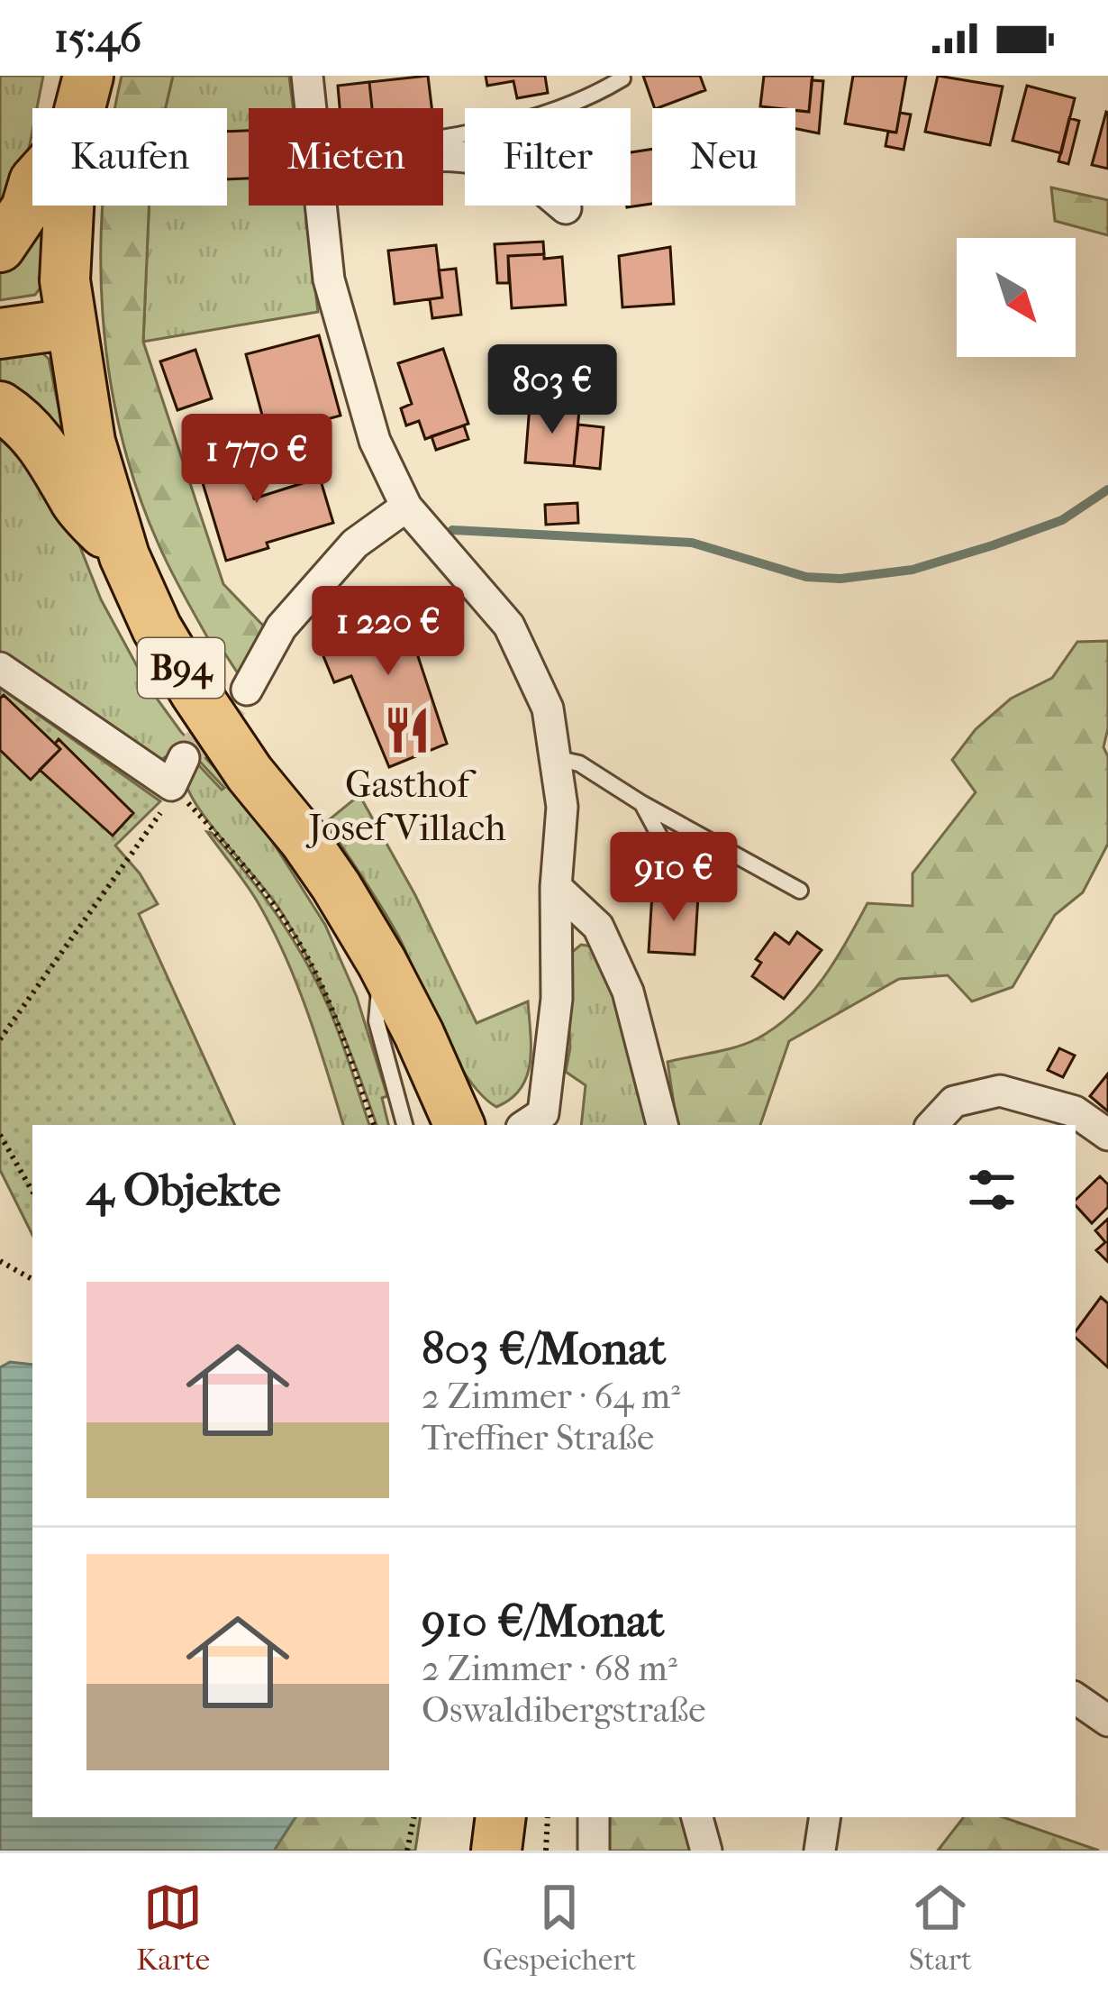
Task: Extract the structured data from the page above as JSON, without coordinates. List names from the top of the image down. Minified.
{"streets":{"main road":["B94"]},"places":{"restaurant":["Gasthof Josef Villach"]},"north":"bottom right","page":{"status":"15:46","chip":["Kaufen","Mieten","Filter","Neu"],"price":["803 €","1 770 €","1 220 €","910 €"],"heading":"4 Objekte","list":[{"name":"803 €/Monat","note":"2 Zimmer · 64 m² · Treffner Straße"},{"name":"910 €/Monat","note":"2 Zimmer · 68 m² · Oswaldibergstraße"}],"tabs":["Karte","Gespeichert","Start"]}}
